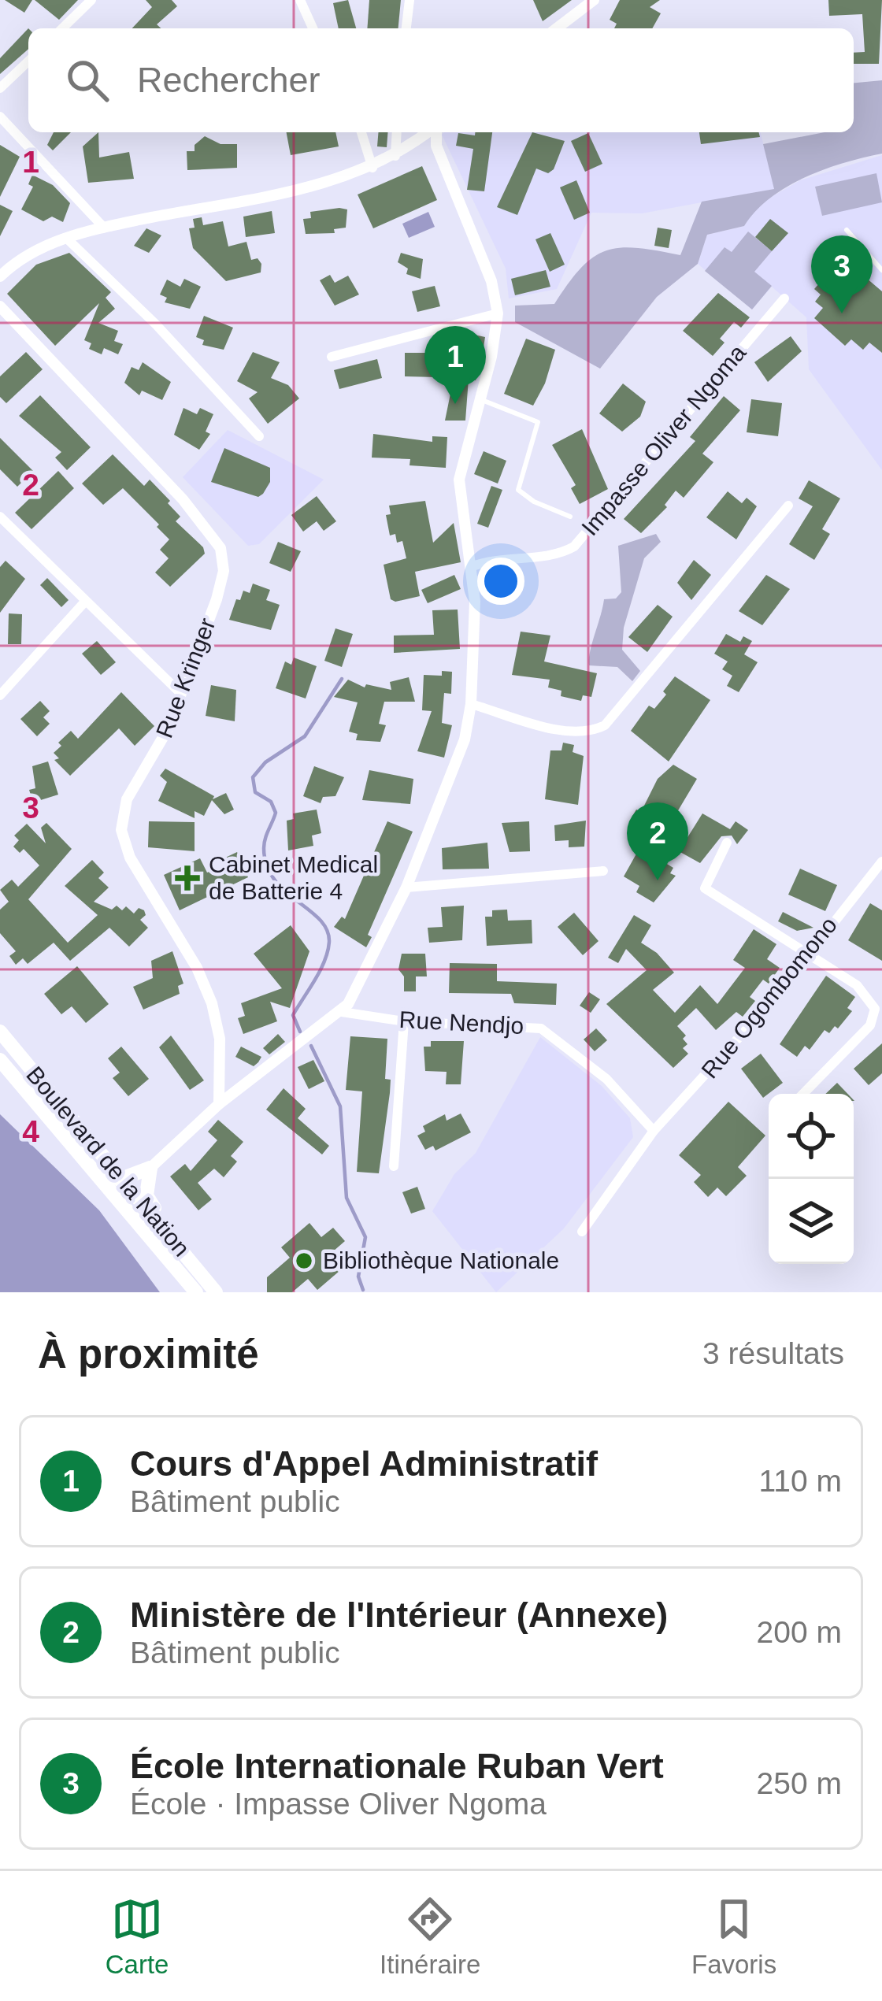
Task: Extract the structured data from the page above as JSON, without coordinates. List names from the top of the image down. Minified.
{"streets":{"main road":["Boulevard de la Nation"],"street":["Impasse Oliver Ngoma","Rue Kringer","Rue Ogombomono","Rue Nendjo"]},"crossings":[["Rue Ogombomono","Rue Nendjo"]],"places":{"health":["Cabinet Medical de Batterie 4"],"other":["Bibliothèque Nationale"]},"page":{"search":"Rechercher","pins":["3","1","2"],"heading":["À proximité","3 résultats"],"list":[{"mark":"1","name":"Cours d'Appel Administratif","note":"Bâtiment public","value":"110 m"},{"mark":"2","name":"Ministère de l'Intérieur (Annexe)","note":"Bâtiment public","value":"200 m"},{"mark":"3","name":"École Internationale Ruban Vert","note":"École · Impasse Oliver Ngoma","value":"250 m"}],"nav":["Carte","Itinéraire","Favoris"]},"grid":{"rows":["1","2","3","4"]}}
